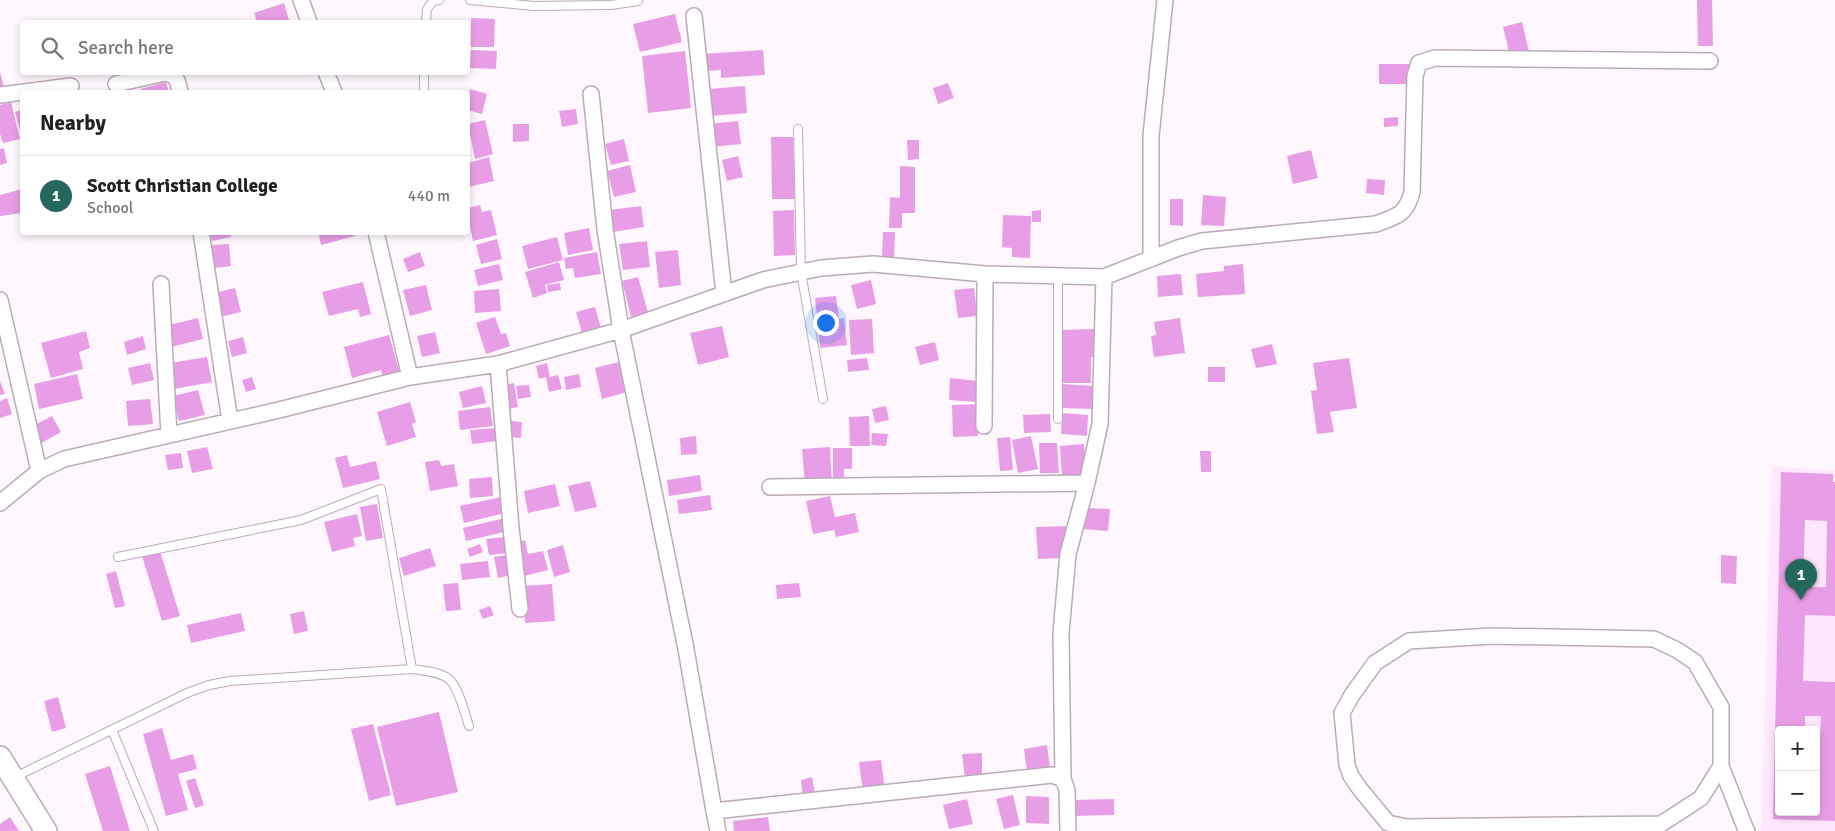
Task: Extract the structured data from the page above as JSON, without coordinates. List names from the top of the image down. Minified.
{"page":{"search":"Search here","heading":"Nearby","list":[{"mark":"1","name":"Scott Christian College","note":"School","value":"440 m"}],"pins":"1","map_buttons":["+","−"]}}
